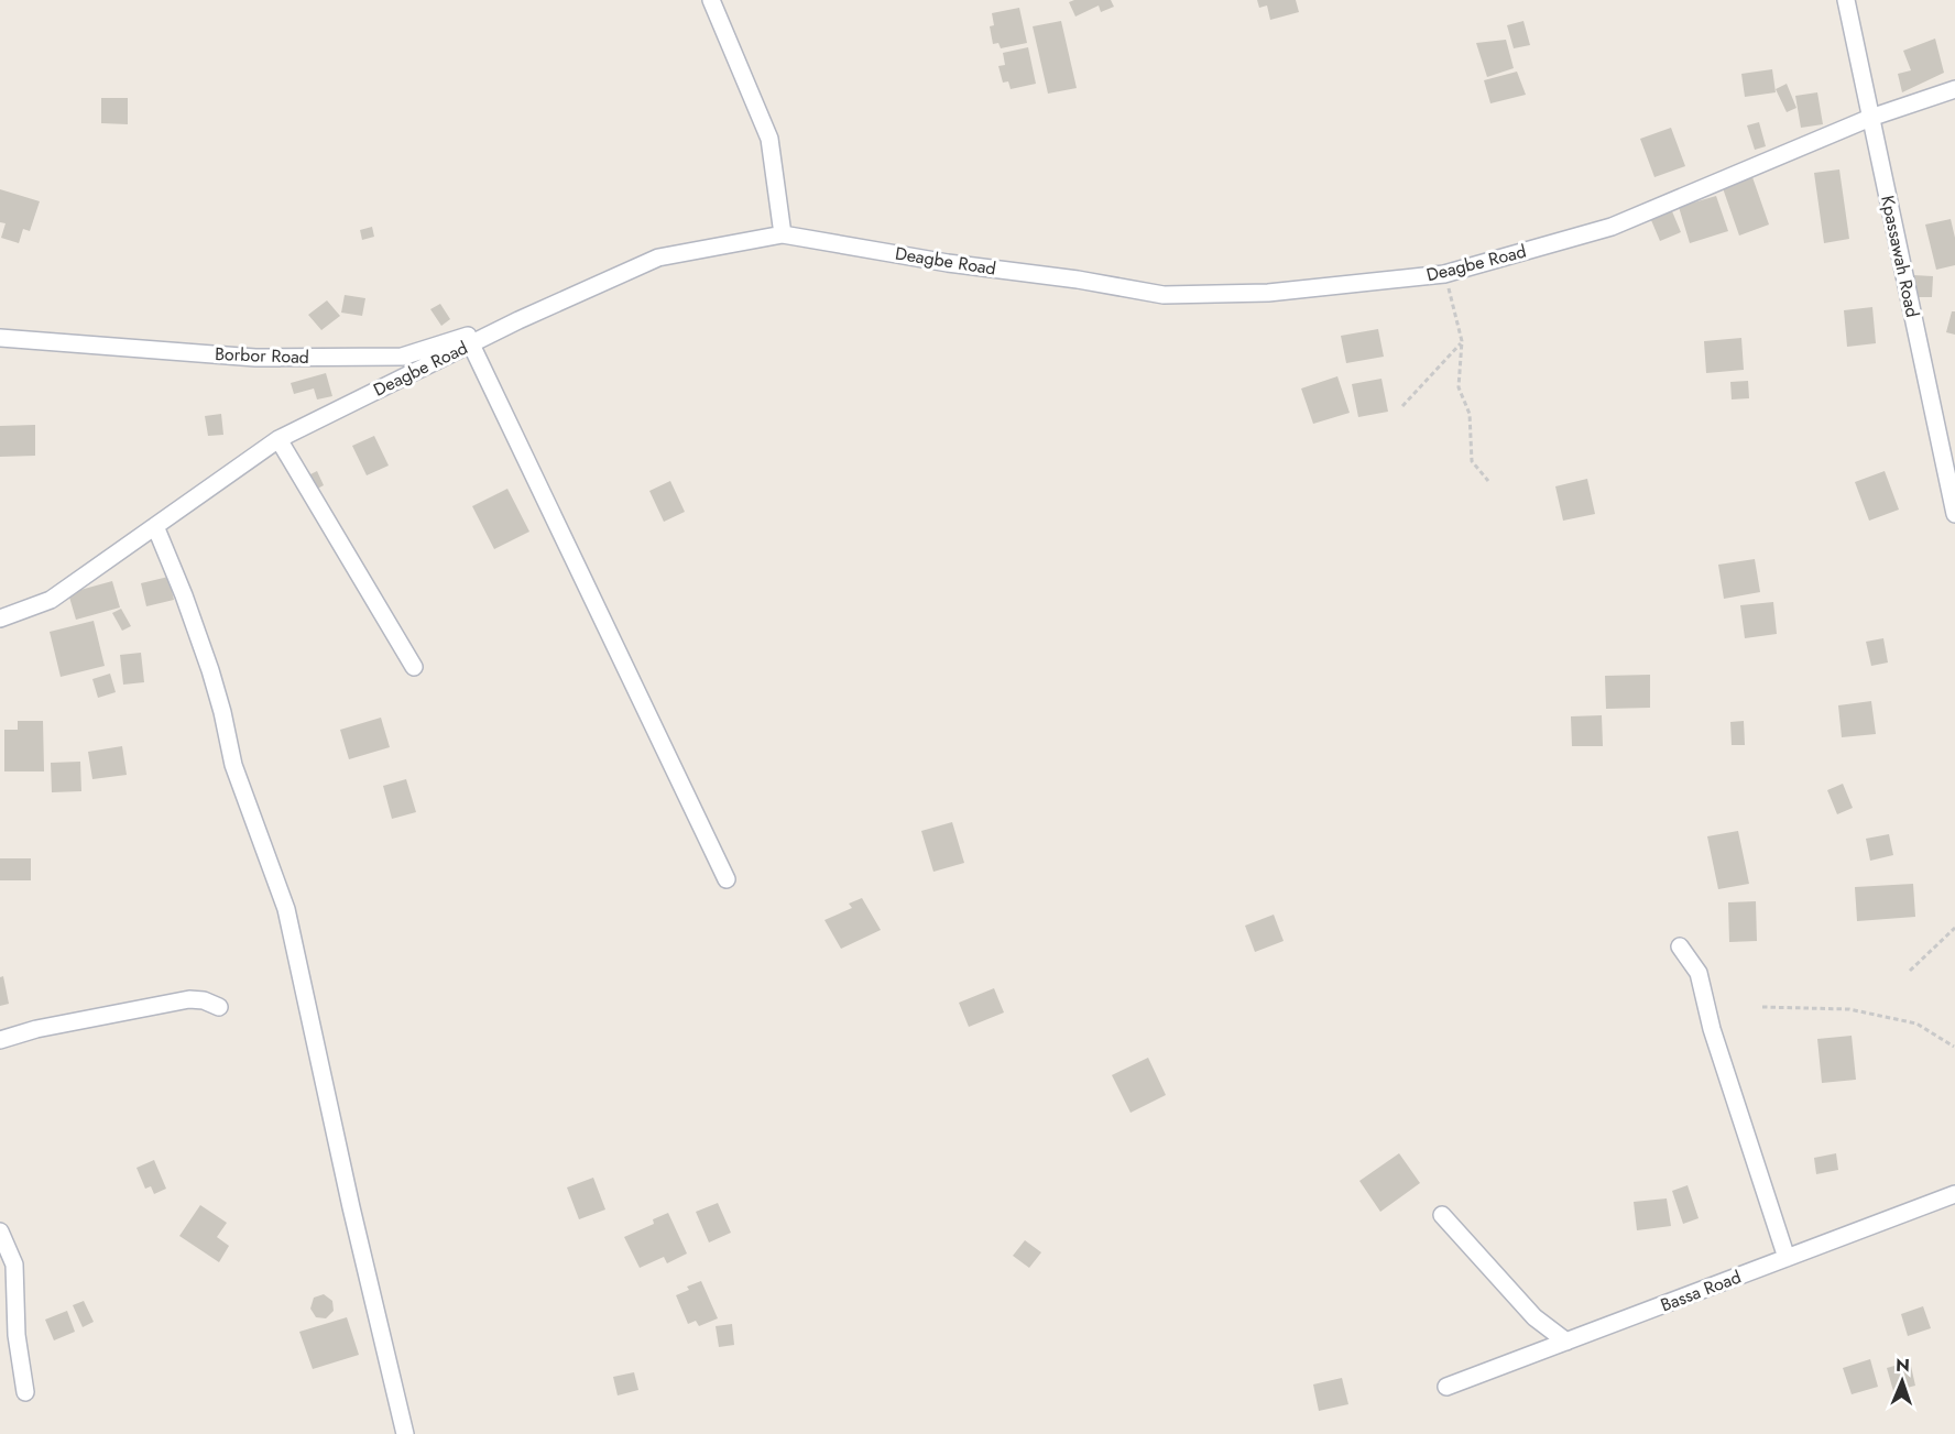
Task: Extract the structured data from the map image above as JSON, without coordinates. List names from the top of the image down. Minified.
{"streets":{"street":["Kpassawah Road","Deagbe Road","Borbor Road","Bassa Road"]},"crossings":[["Kpassawah Road","Deagbe Road"],["Deagbe Road","Borbor Road"]],"north":"top"}
